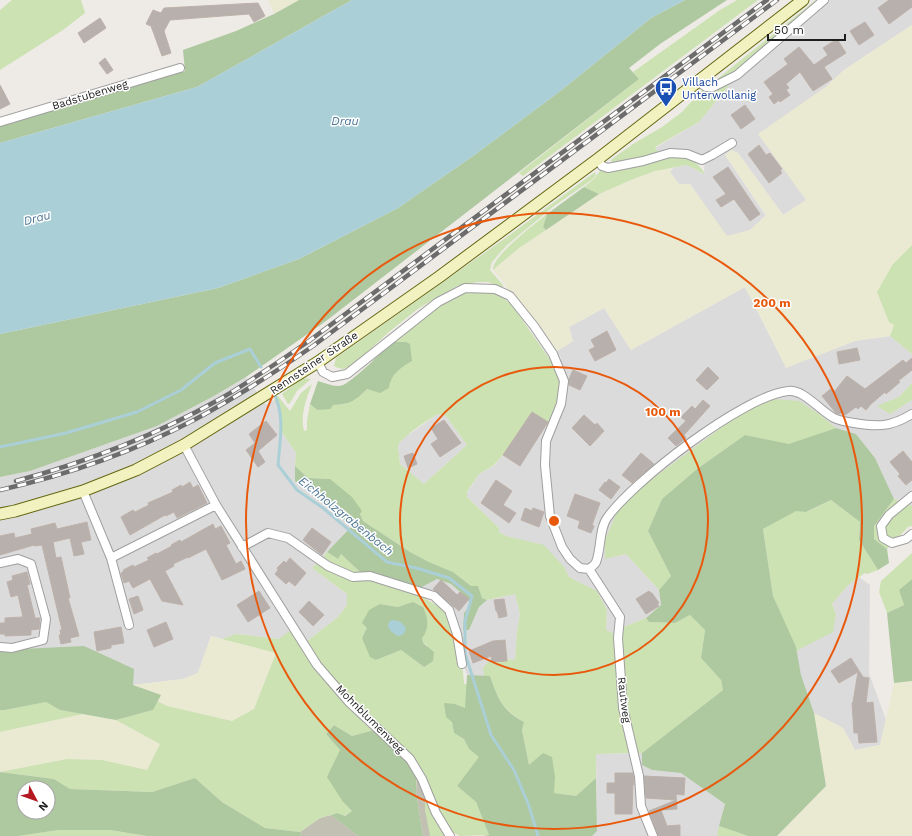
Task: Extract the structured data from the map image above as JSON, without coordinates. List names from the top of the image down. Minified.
{"streets":{"main road":["Rennsteiner Straße"],"street":["Badstubenweg","Rautweg","Mohnblumenweg"]},"crossings":[["Rennsteiner Straße","Mohnblumenweg"]],"water":["Drau","Eichholzgrabenbach"],"places":{"bus stop":["Villach Unterwollanig"]},"scale_bar":"50 m","north":"bottom right","rings":["200 m","100 m"]}
